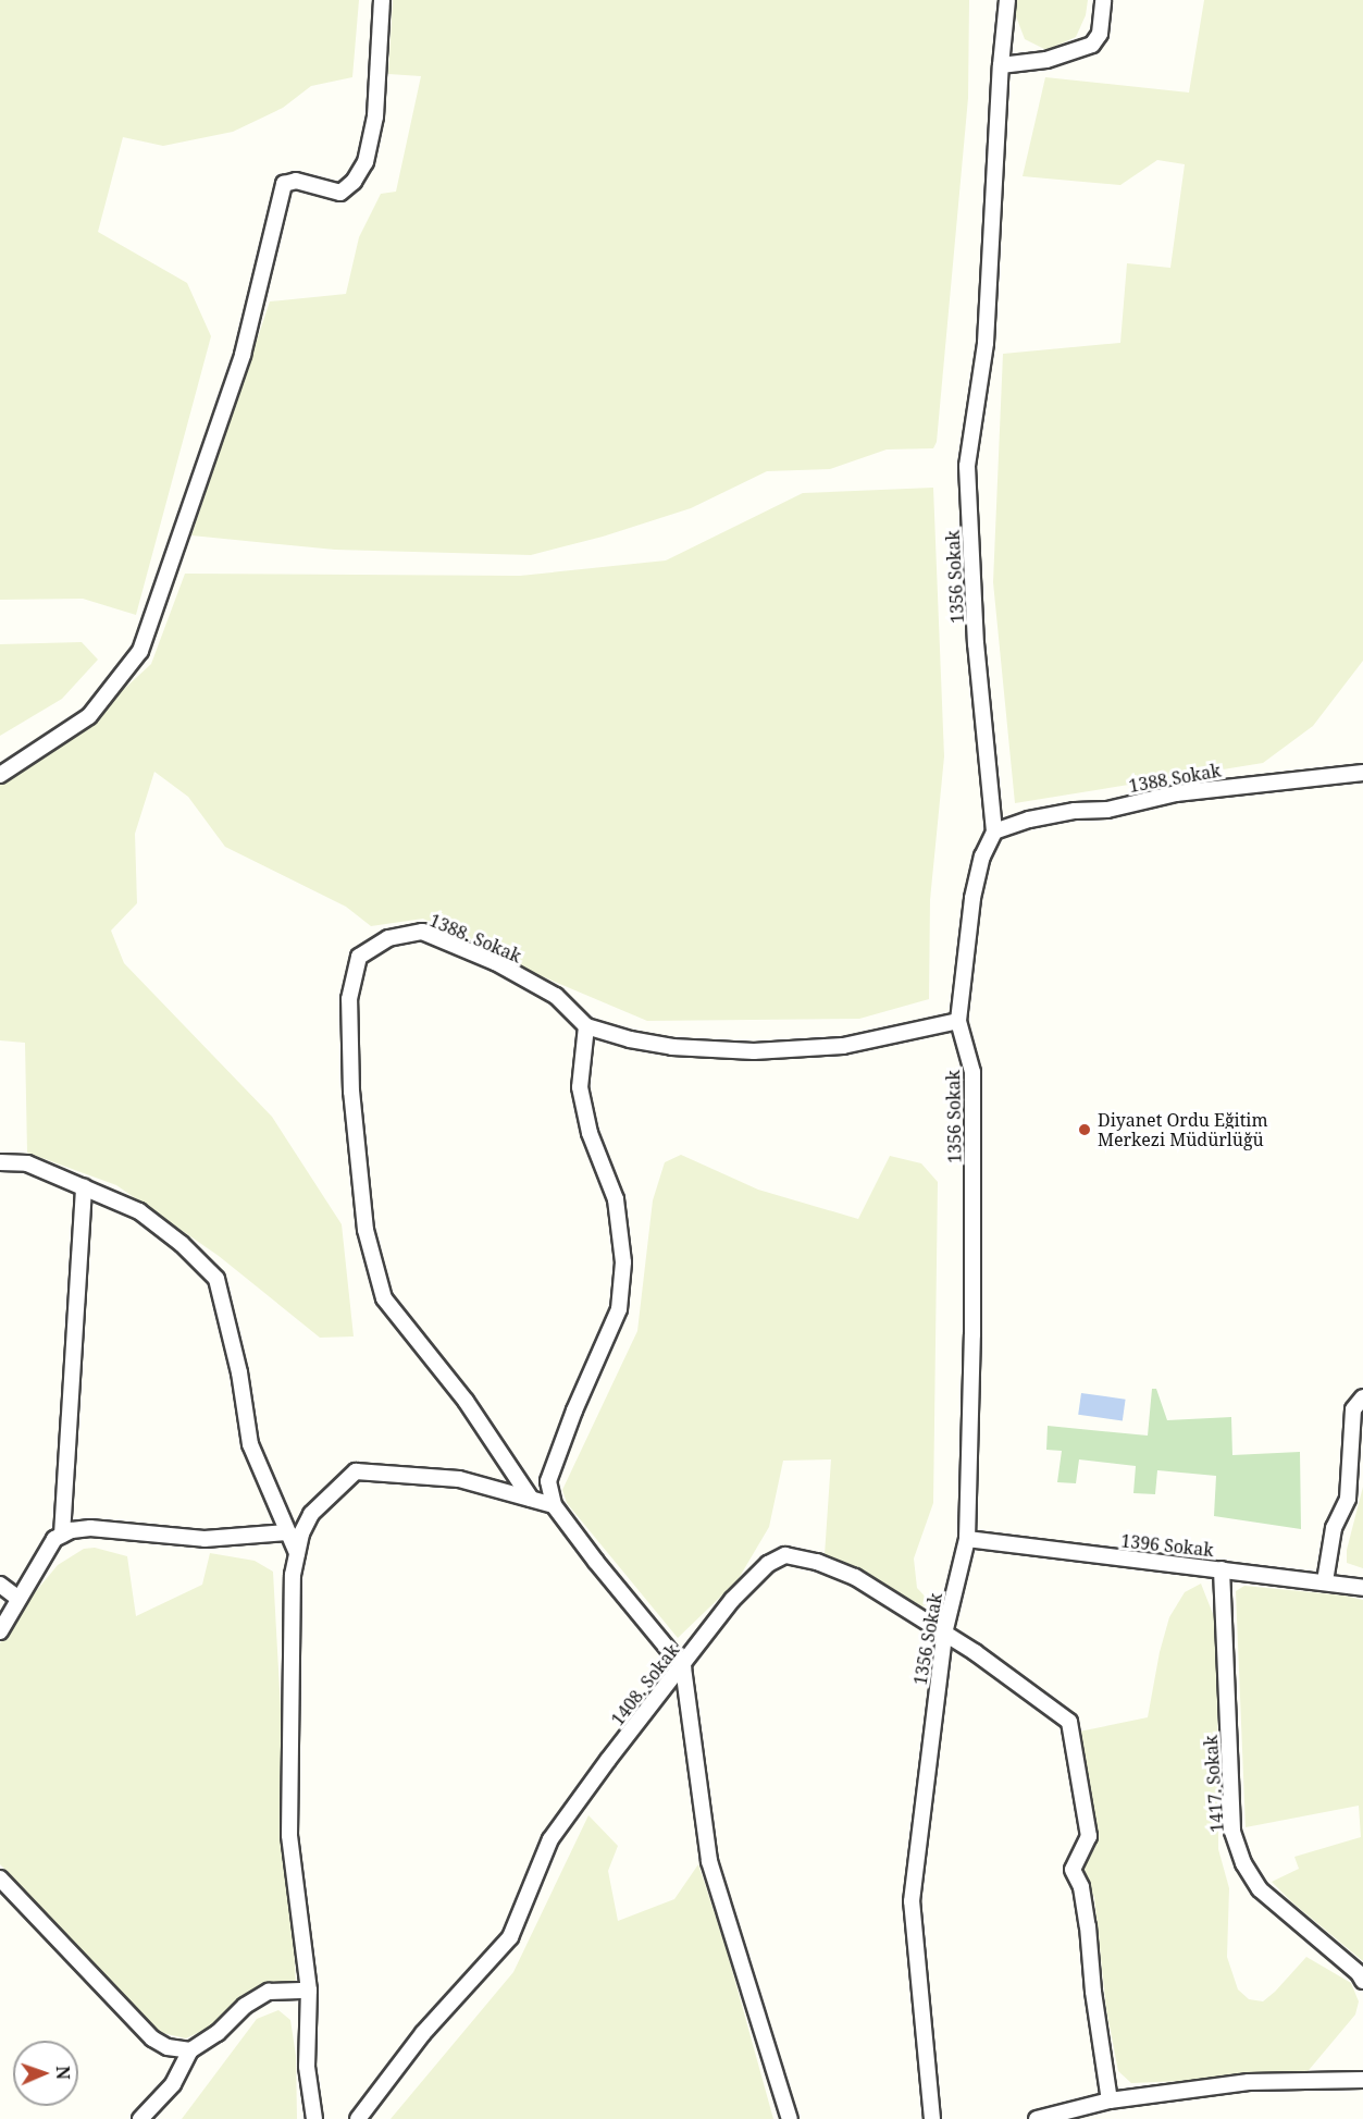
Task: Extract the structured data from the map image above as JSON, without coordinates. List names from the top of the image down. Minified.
{"streets":{"street":["1356 Sokak","1388 Sokak","1388. Sokak","1396 Sokak","1408. Sokak","1417. Sokak"]},"crossings":[["1356 Sokak","1388 Sokak"],["1356 Sokak","1388. Sokak"],["1356 Sokak","1396 Sokak"],["1356 Sokak","1408. Sokak"],["1396 Sokak","1417. Sokak"]],"places":["Diyanet Ordu Eğitim Merkezi Müdürlüğü"],"north":"right"}
